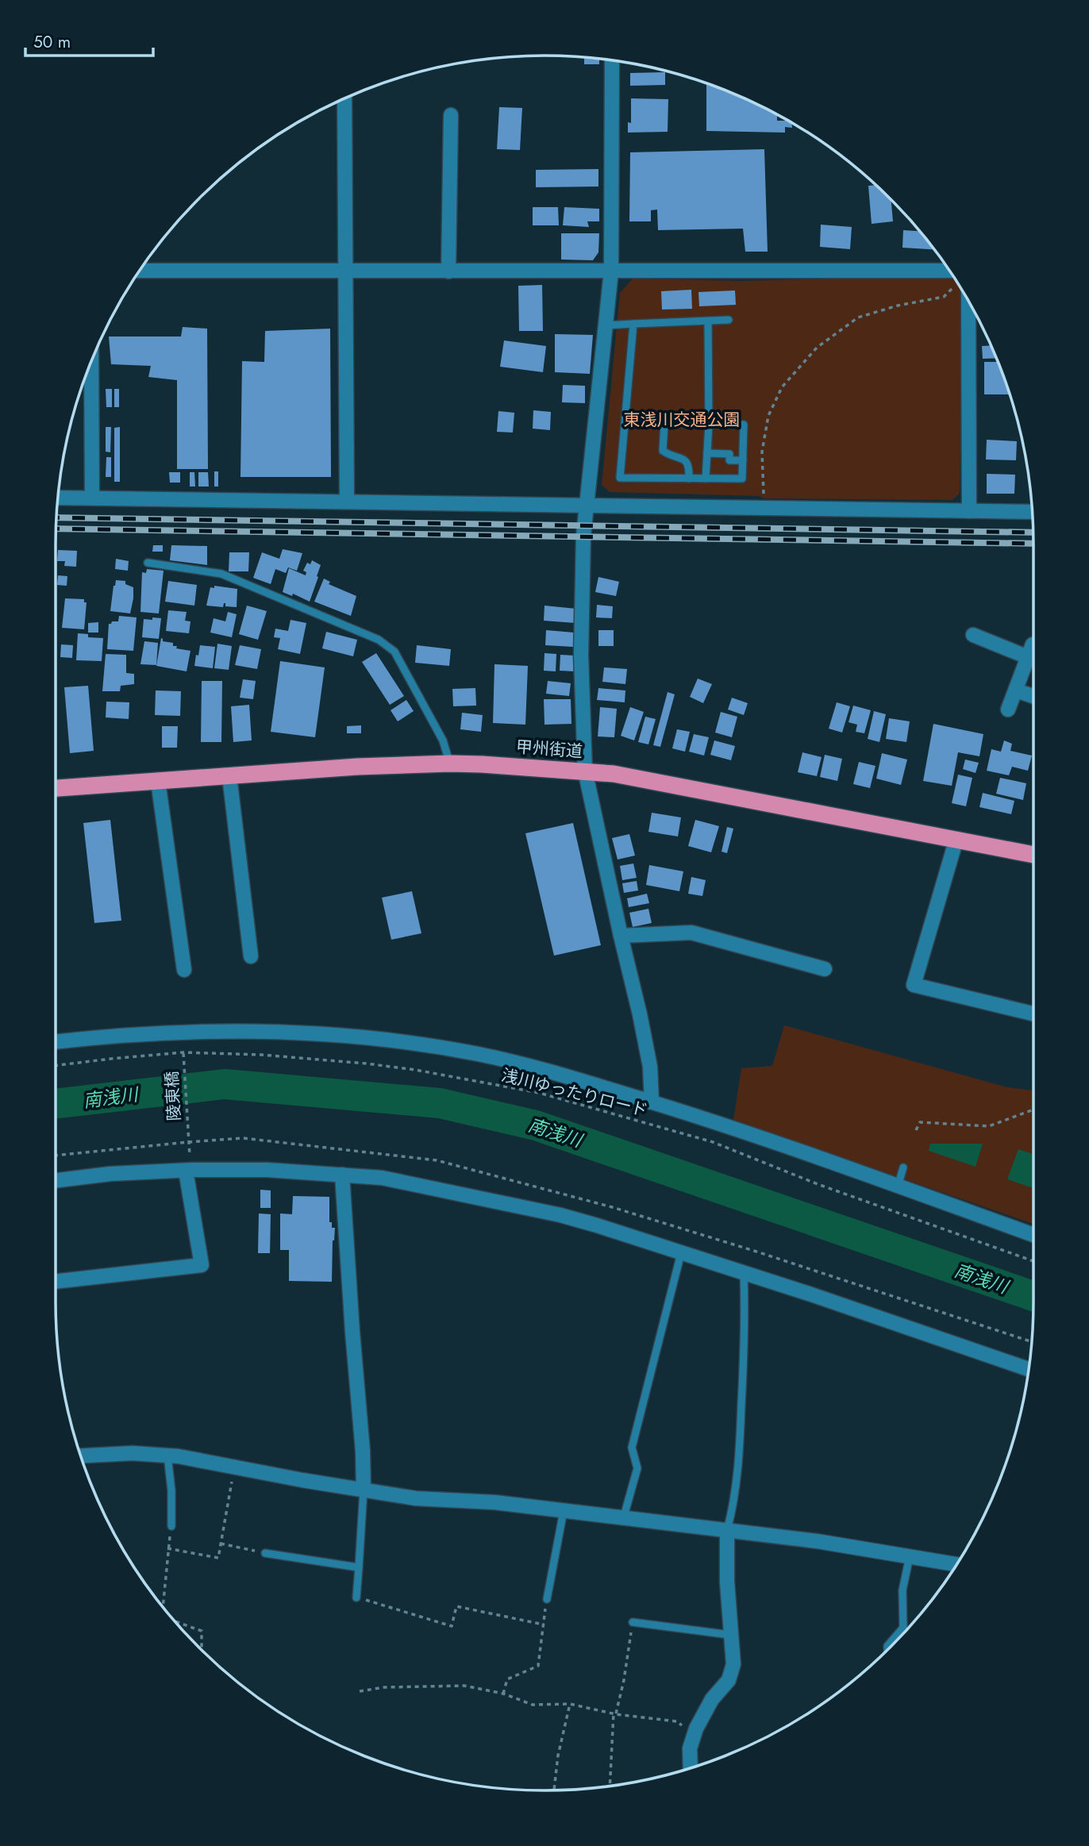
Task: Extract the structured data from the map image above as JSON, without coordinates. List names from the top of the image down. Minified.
{"streets":{"highway":["甲州街道"],"path":["浅川ゆったりロード","陵東橋"]},"crossings":[["浅川ゆったりロード","陵東橋"]],"water":["南浅川"],"parks":["東浅川交通公園"],"scale_bar":"50 m"}
